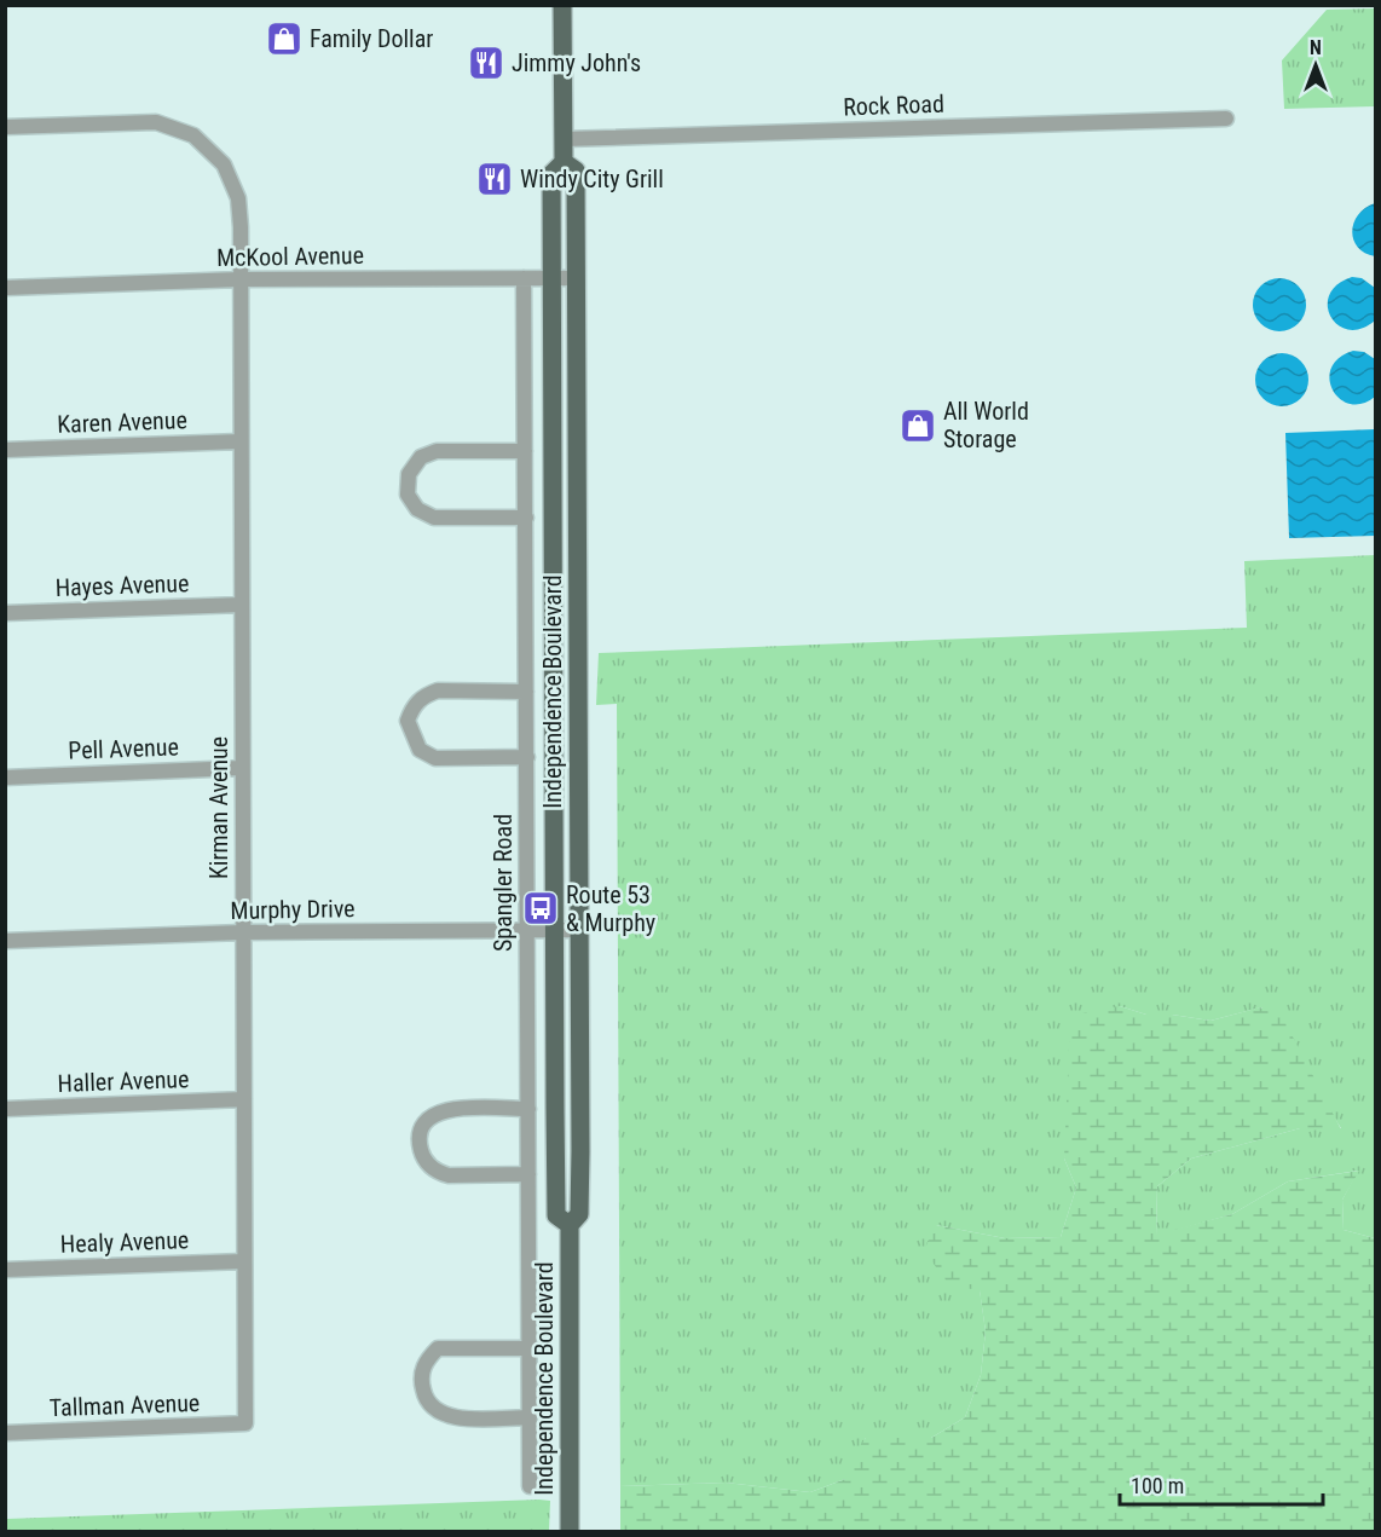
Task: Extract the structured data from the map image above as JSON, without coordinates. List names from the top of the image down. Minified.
{"streets":{"main road":["Independence Boulevard"],"street":["Rock Road","McKool Avenue","Karen Avenue","Hayes Avenue","Pell Avenue","Kirman Avenue","Spangler Road","Murphy Drive","Haller Avenue","Healy Avenue","Tallman Avenue"]},"crossings":[["Rock Road","Independence Boulevard"],["McKool Avenue","Independence Boulevard"],["McKool Avenue","Kirman Avenue"],["McKool Avenue","Spangler Road"],["Karen Avenue","Kirman Avenue"],["Hayes Avenue","Kirman Avenue"],["Independence Boulevard","Murphy Drive"],["Pell Avenue","Kirman Avenue"],["Kirman Avenue","Murphy Drive"],["Kirman Avenue","Haller Avenue"],["Kirman Avenue","Healy Avenue"],["Kirman Avenue","Tallman Avenue"],["Spangler Road","Murphy Drive"]],"places":{"shop":["Family Dollar","All World Storage"],"restaurant":["Jimmy John's","Windy City Grill"],"bus stop":["Route 53 & Murphy"]},"scale_bar":"100 m","north":"top"}
